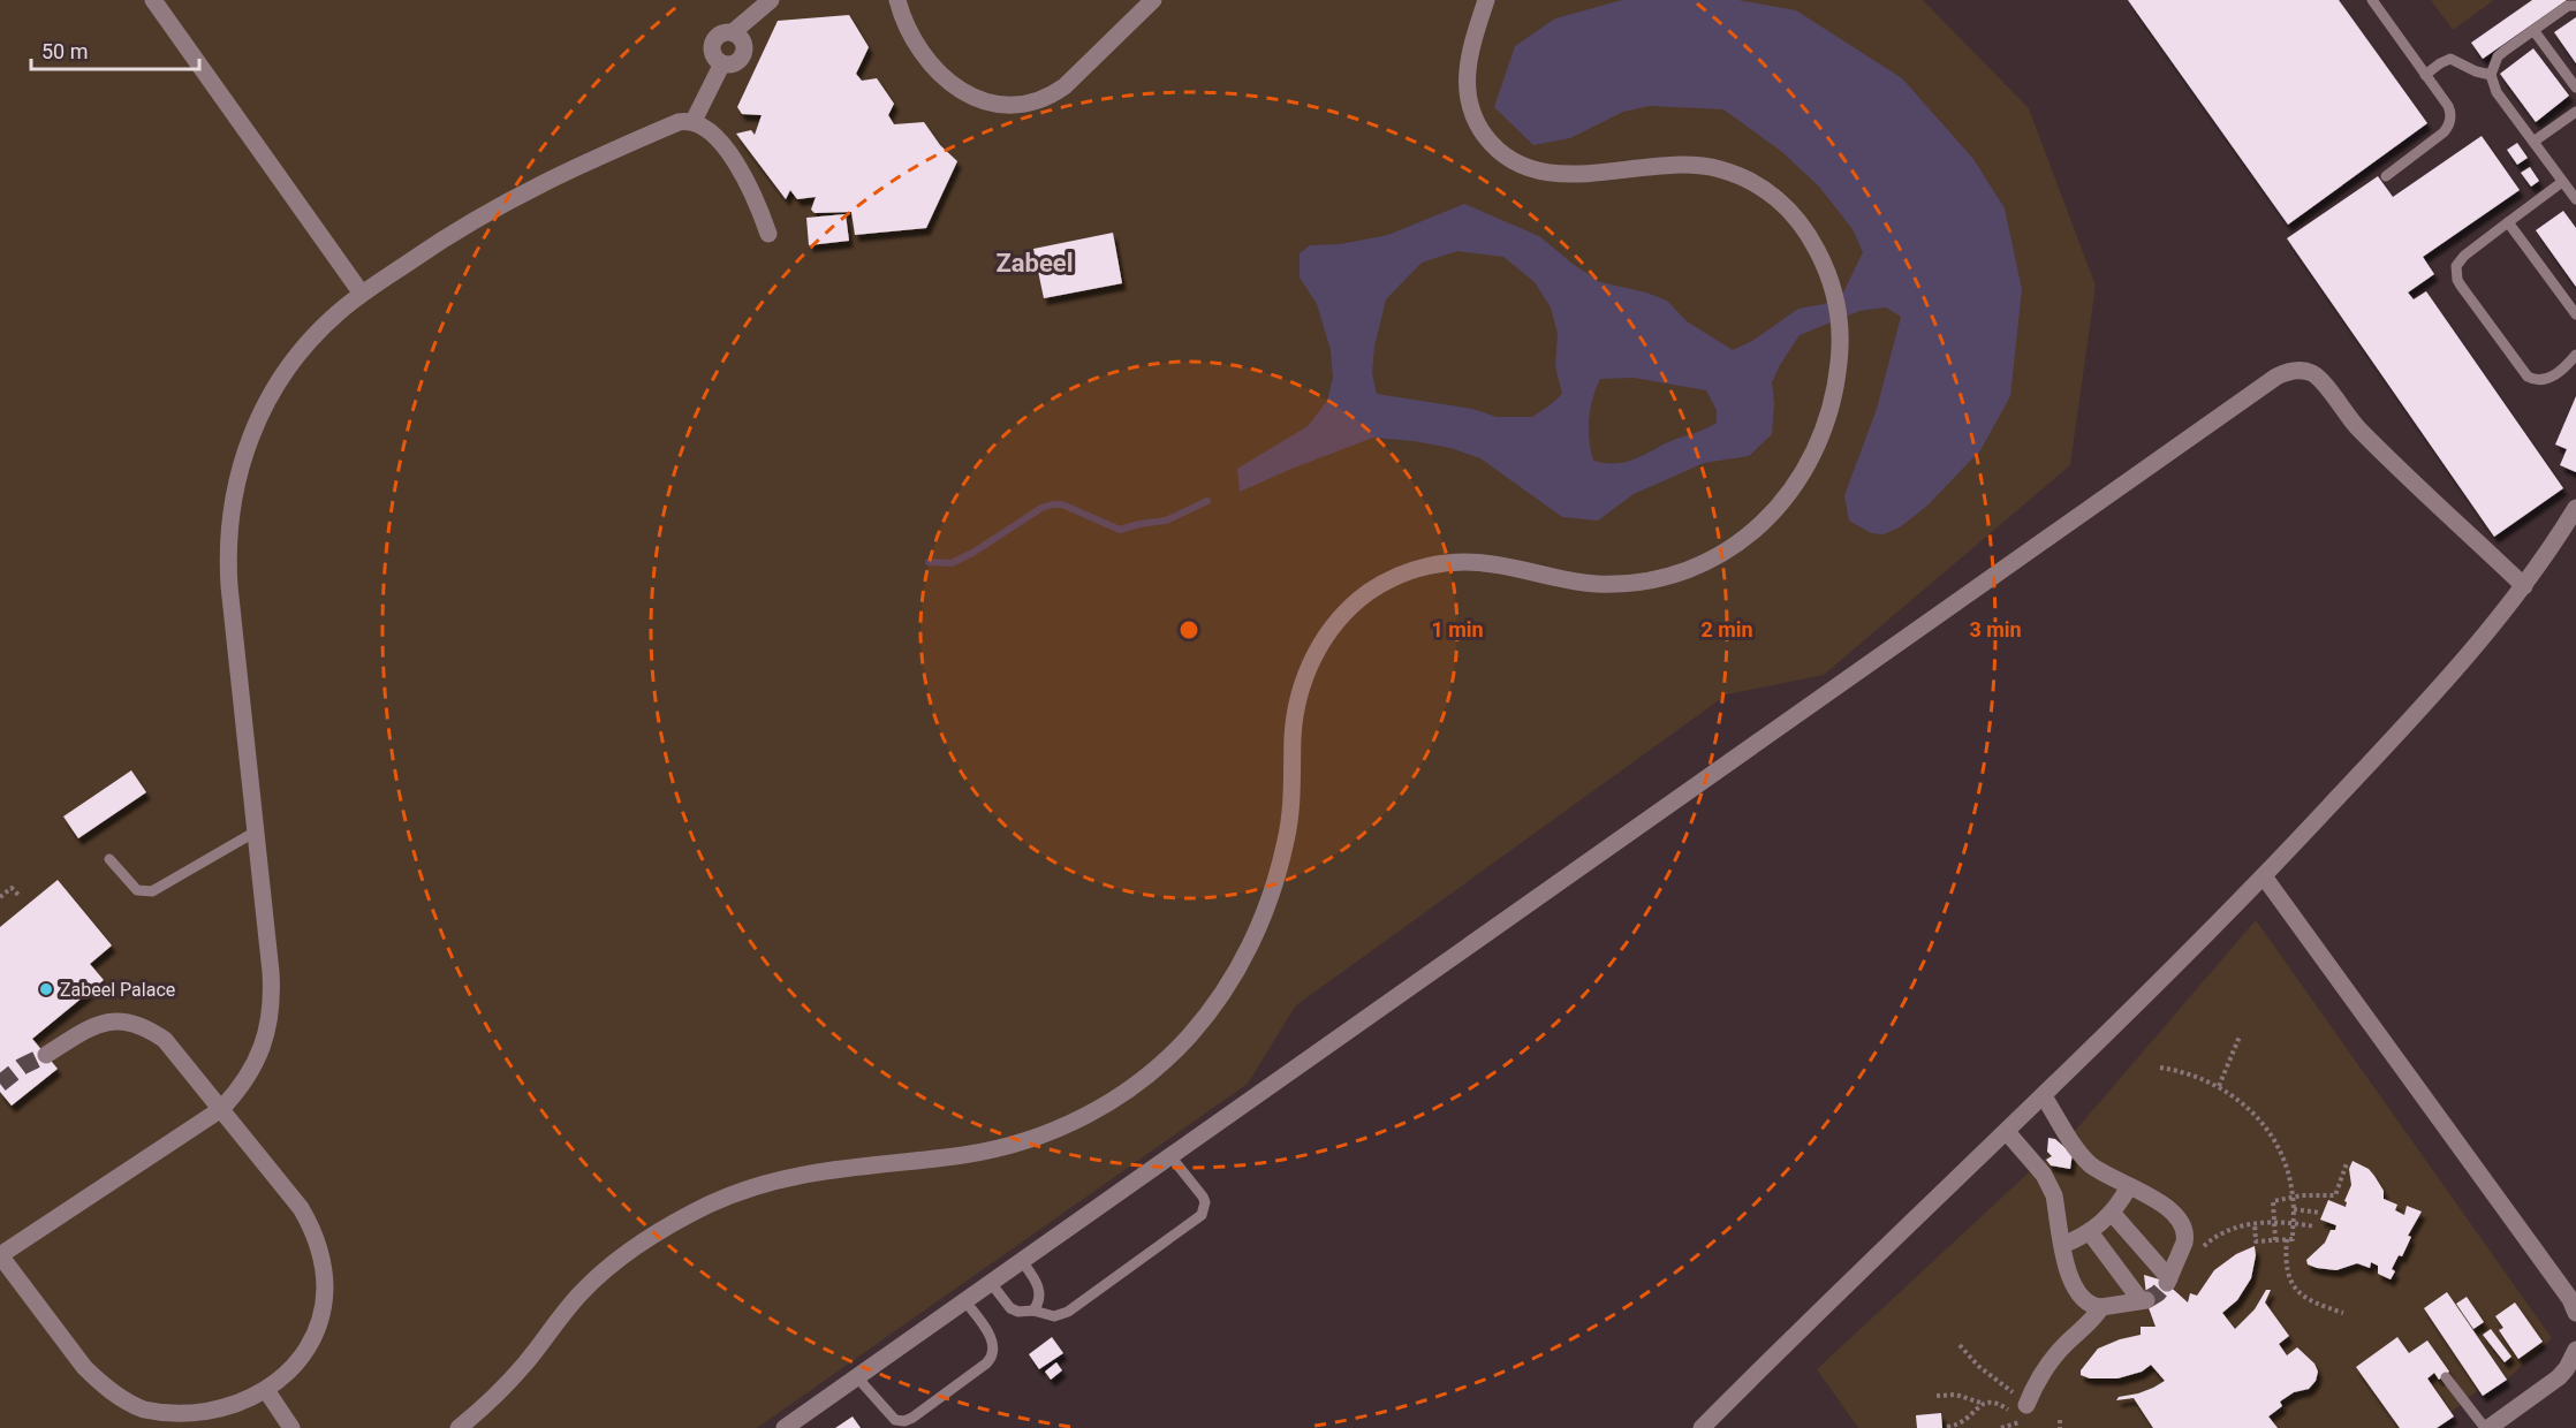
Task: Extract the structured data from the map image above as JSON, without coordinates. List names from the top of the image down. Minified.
{"districts":["Zabeel"],"places":["Zabeel Palace"],"scale_bar":"50 m","rings":["1 min","2 min","3 min"]}
